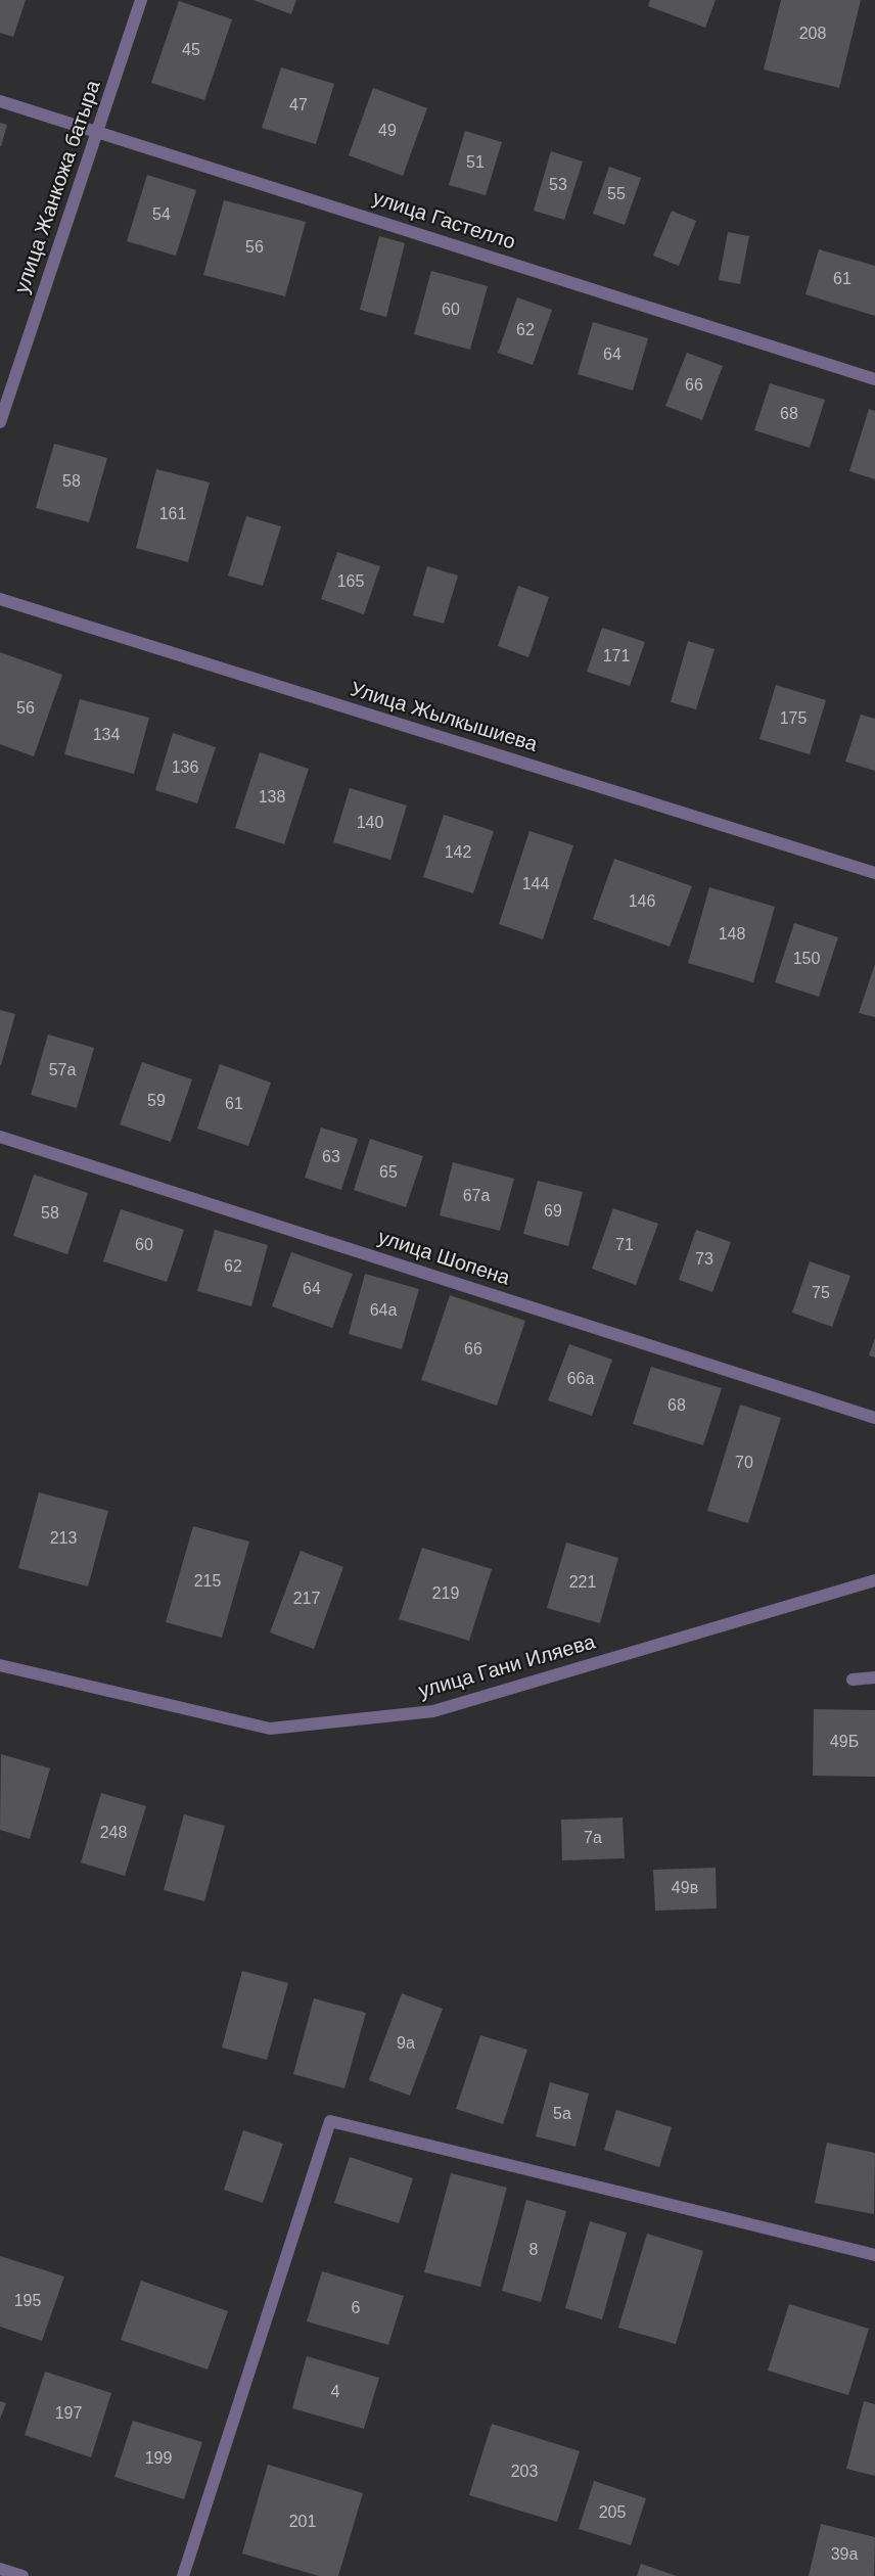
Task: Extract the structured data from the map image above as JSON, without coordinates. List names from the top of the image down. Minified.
{"streets":{"street":["улица Жанкожа батыра","улица Гастелло","Улица Жылкышиева","улица Шопена","улица Гани Иляева"]},"crossings":[["улица Жанкожа батыра","улица Гастелло"]],"house_numbers":["208","45","47","49","51","53","55","54","56","61","60","62","64","66","68","58","161","165","171","56","175","134","136","138","140","142","144","146","148","150","57а","59","61","63","65","67а","69","58","60","71","73","62","64","75","64а","66","66а","68","70","213","215","221","219","217","49Б","248","7а","49в","9а","5а","8","195","6","4","197","199","203","205","201","39а"]}
